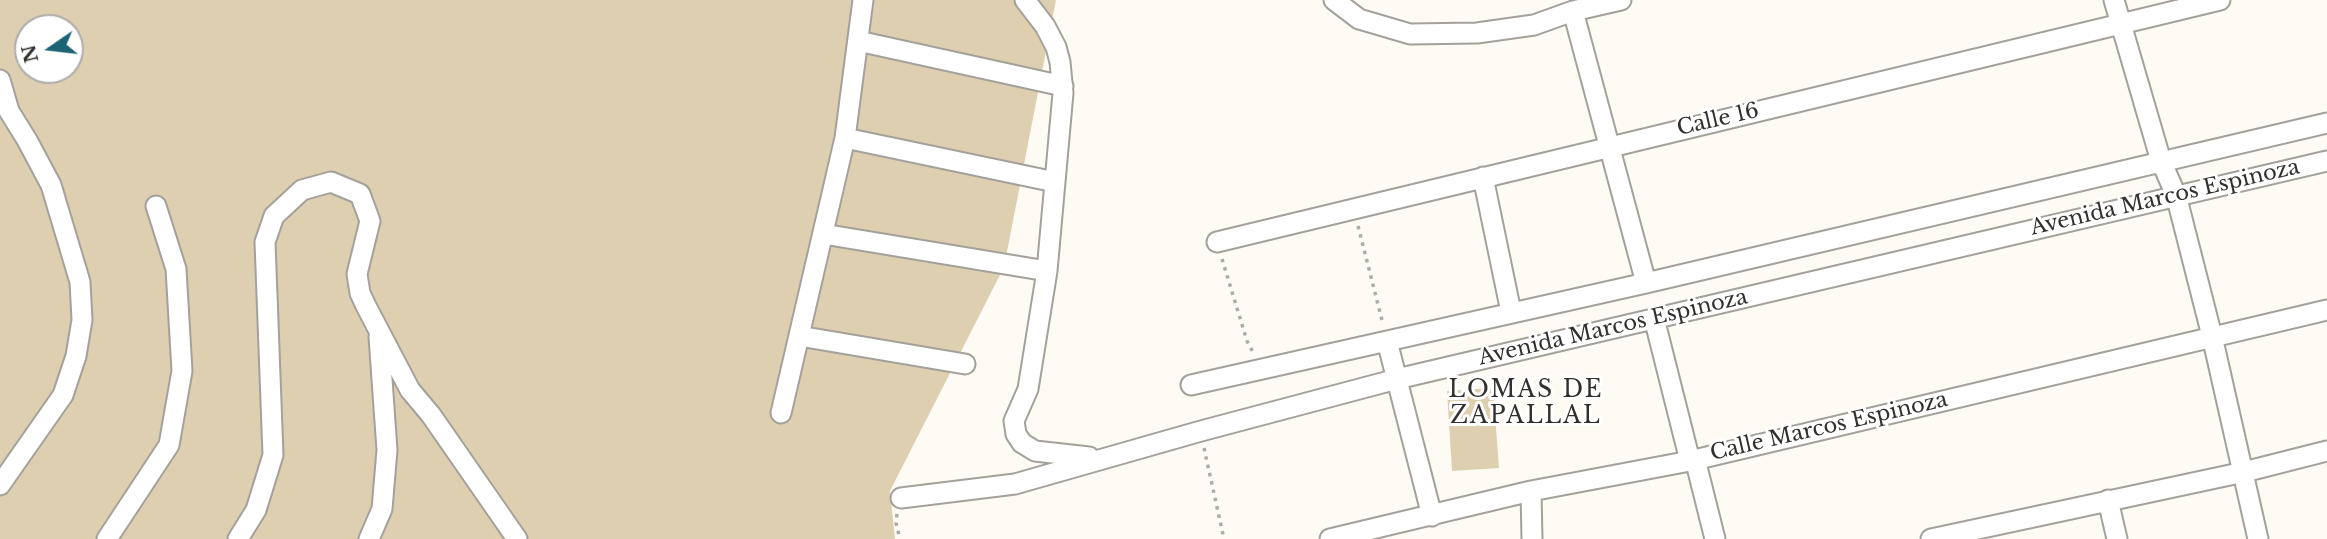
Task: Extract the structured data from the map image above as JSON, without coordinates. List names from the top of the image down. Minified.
{"streets":{"street":["Calle 16","Avenida Marcos Espinoza","Calle Marcos Espinoza"]},"districts":["LOMAS DE ZAPALLAL"],"north":"left"}
